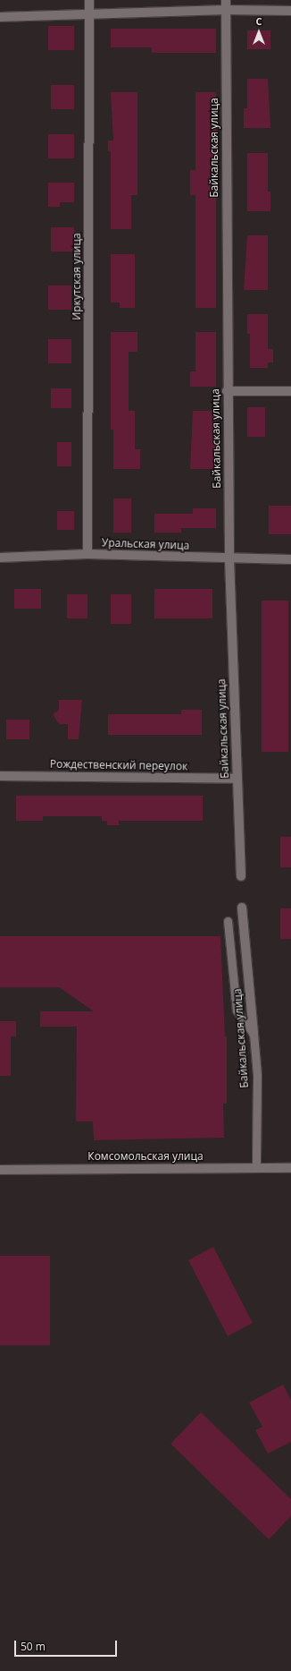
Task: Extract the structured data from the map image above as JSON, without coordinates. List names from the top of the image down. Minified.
{"streets":{"street":["Байкальская улица","Иркутская улица","Уральская улица","Рождественский переулок","Комсомольская улица"]},"crossings":[["Байкальская улица","Уральская улица"],["Байкальская улица","Рождественский переулок"],["Байкальская улица","Комсомольская улица"],["Иркутская улица","Уральская улица"]],"scale_bar":"50 m","north":"top"}
